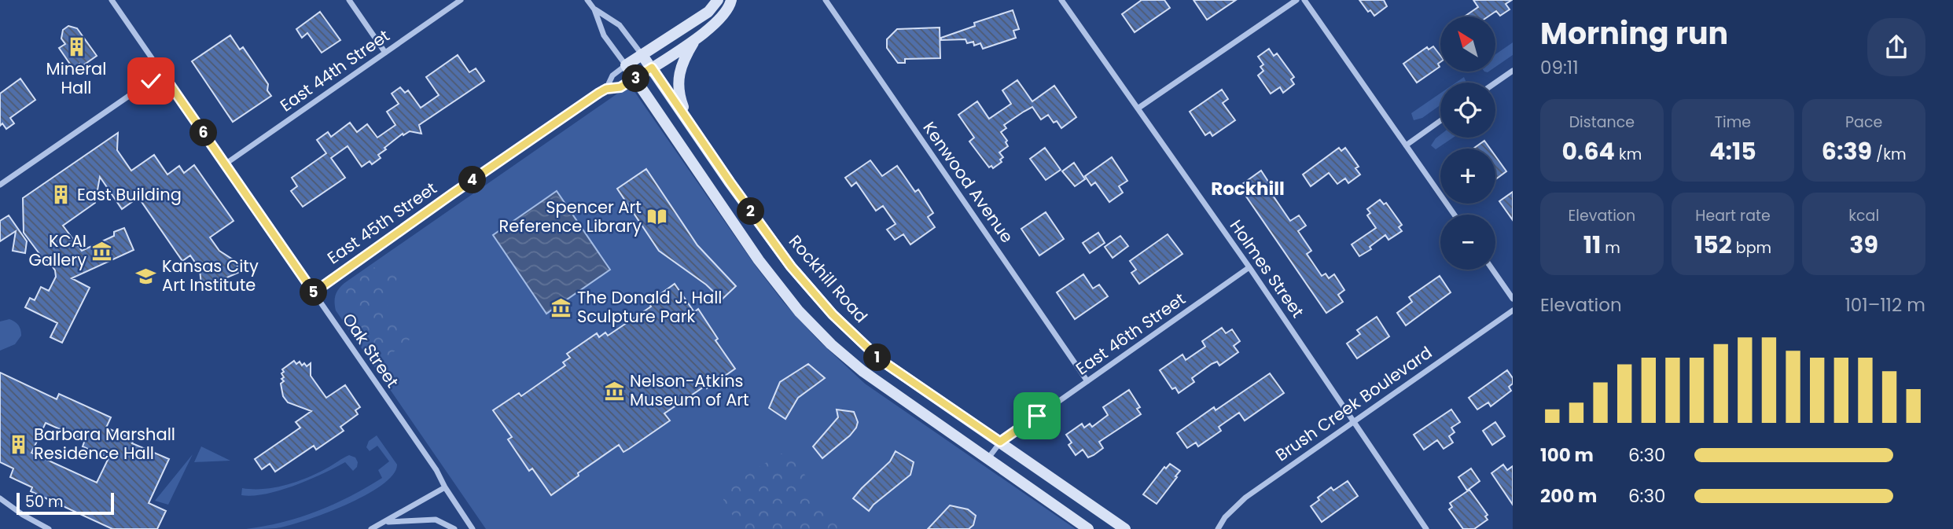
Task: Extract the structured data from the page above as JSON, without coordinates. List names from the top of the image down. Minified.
{"streets":{"main road":["East 45th Street","Rockhill Road"],"street":["East 44th Street","Kenwood Avenue","Holmes Street","East 46th Street","Oak Street","Brush Creek Boulevard"]},"crossings":[["East 44th Street","Oak Street"],["Kenwood Avenue","East 46th Street"],["East 45th Street","Rockhill Road"],["East 45th Street","Oak Street"],["Holmes Street","East 46th Street"],["Holmes Street","Brush Creek Boulevard"],["Rockhill Road","East 46th Street"]],"districts":["Rockhill"],"places":{"building":["Mineral Hall","East Building","Barbara Marshall Residence Hall"],"library":["Spencer Art Reference Library"],"museum":["KCAI Gallery","The Donald J. Hall Sculpture Park","Nelson-Atkins Museum of Art"],"school or university":["Kansas City Art Institute"]},"scale_bar":"50 m","north":"top left","page":{"heading":["Morning run","09:11"],"map_buttons":["+","−"],"pins":["3","6","4","2","5","1"],"stats":[["Distance","0.64 km"],["Time","4:15"],["Pace","6:39 /km"],["Elevation","11 m"],["Heart rate","152 bpm"],["kcal","39"]],"chart":["Elevation","101–112 m"],"list":[{"name":"100 m","note":"6:30"},{"name":"200 m","note":"6:30"}],"scale":"50 m"}}
